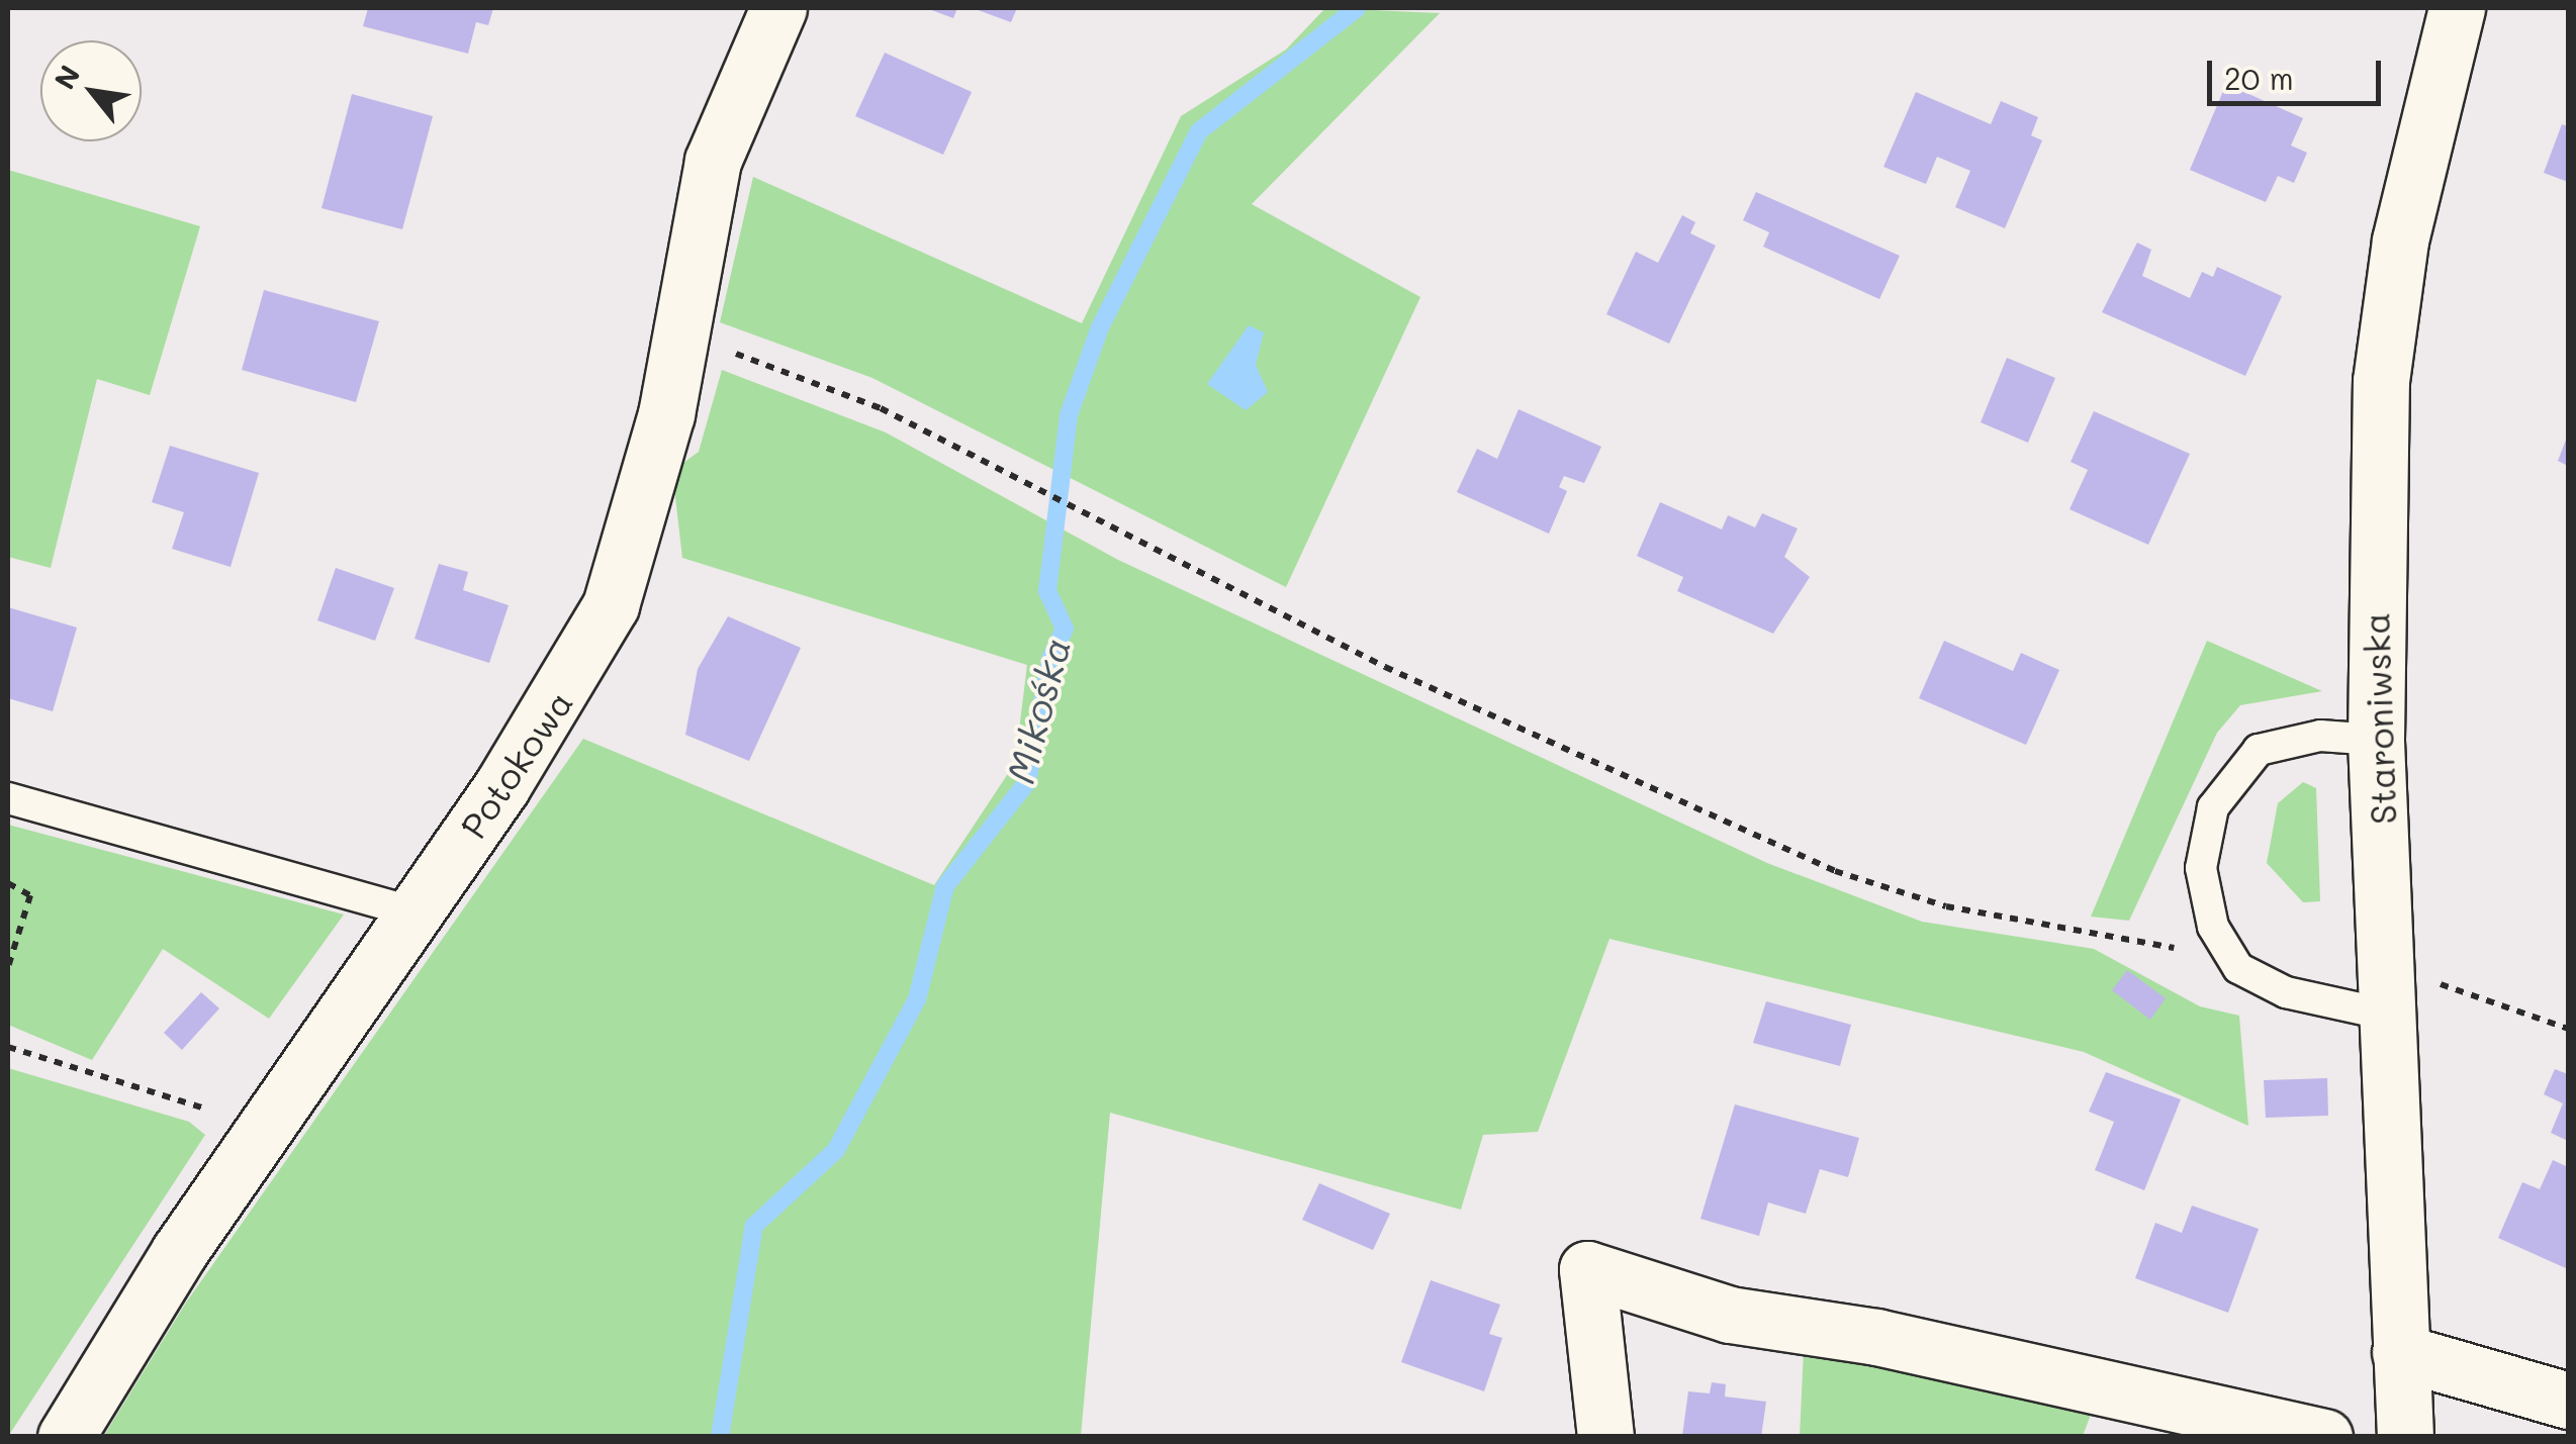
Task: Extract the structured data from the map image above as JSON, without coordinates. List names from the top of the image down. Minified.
{"streets":{"street":["Staroniwska","Potokowa"]},"water":["Mikośka"],"scale_bar":"20 m","north":"top left"}
